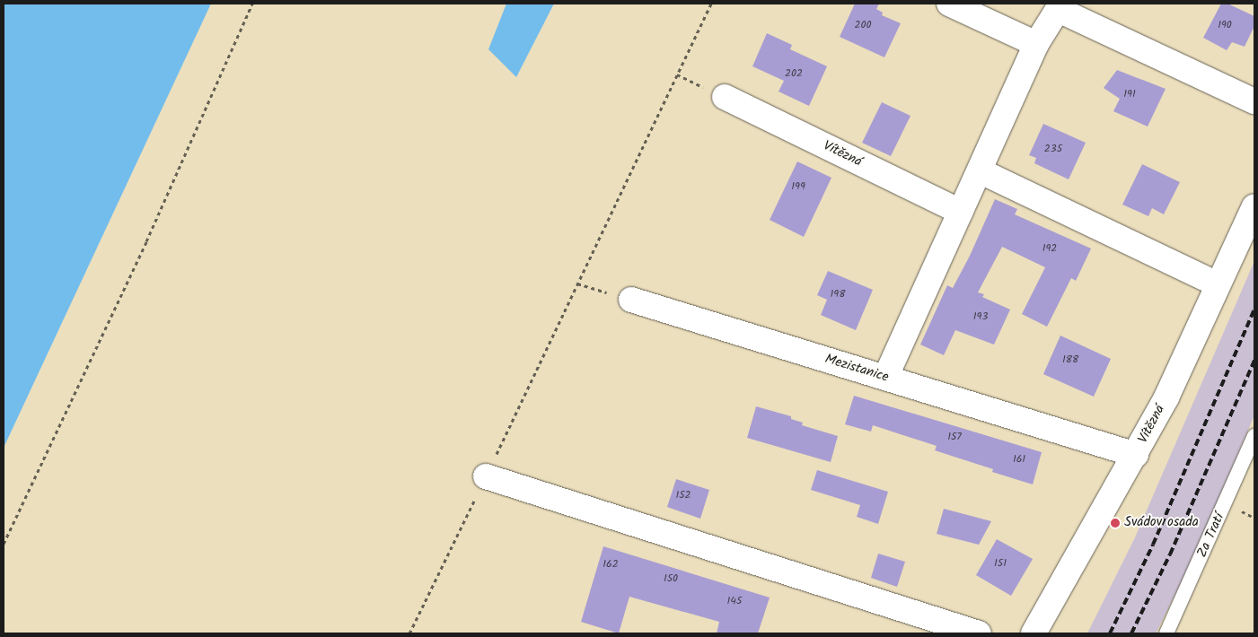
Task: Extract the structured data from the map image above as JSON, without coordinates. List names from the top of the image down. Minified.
{"streets":{"street":["Vítězná","Mezistanice"],"lane":["Za Tratí"]},"crossings":[["Vítězná","Mezistanice"]],"places":["Svádov osada"],"house_numbers":["200","190","202","191","235","199","192","198","193","188","157","161","152","151","162","150","145"]}
